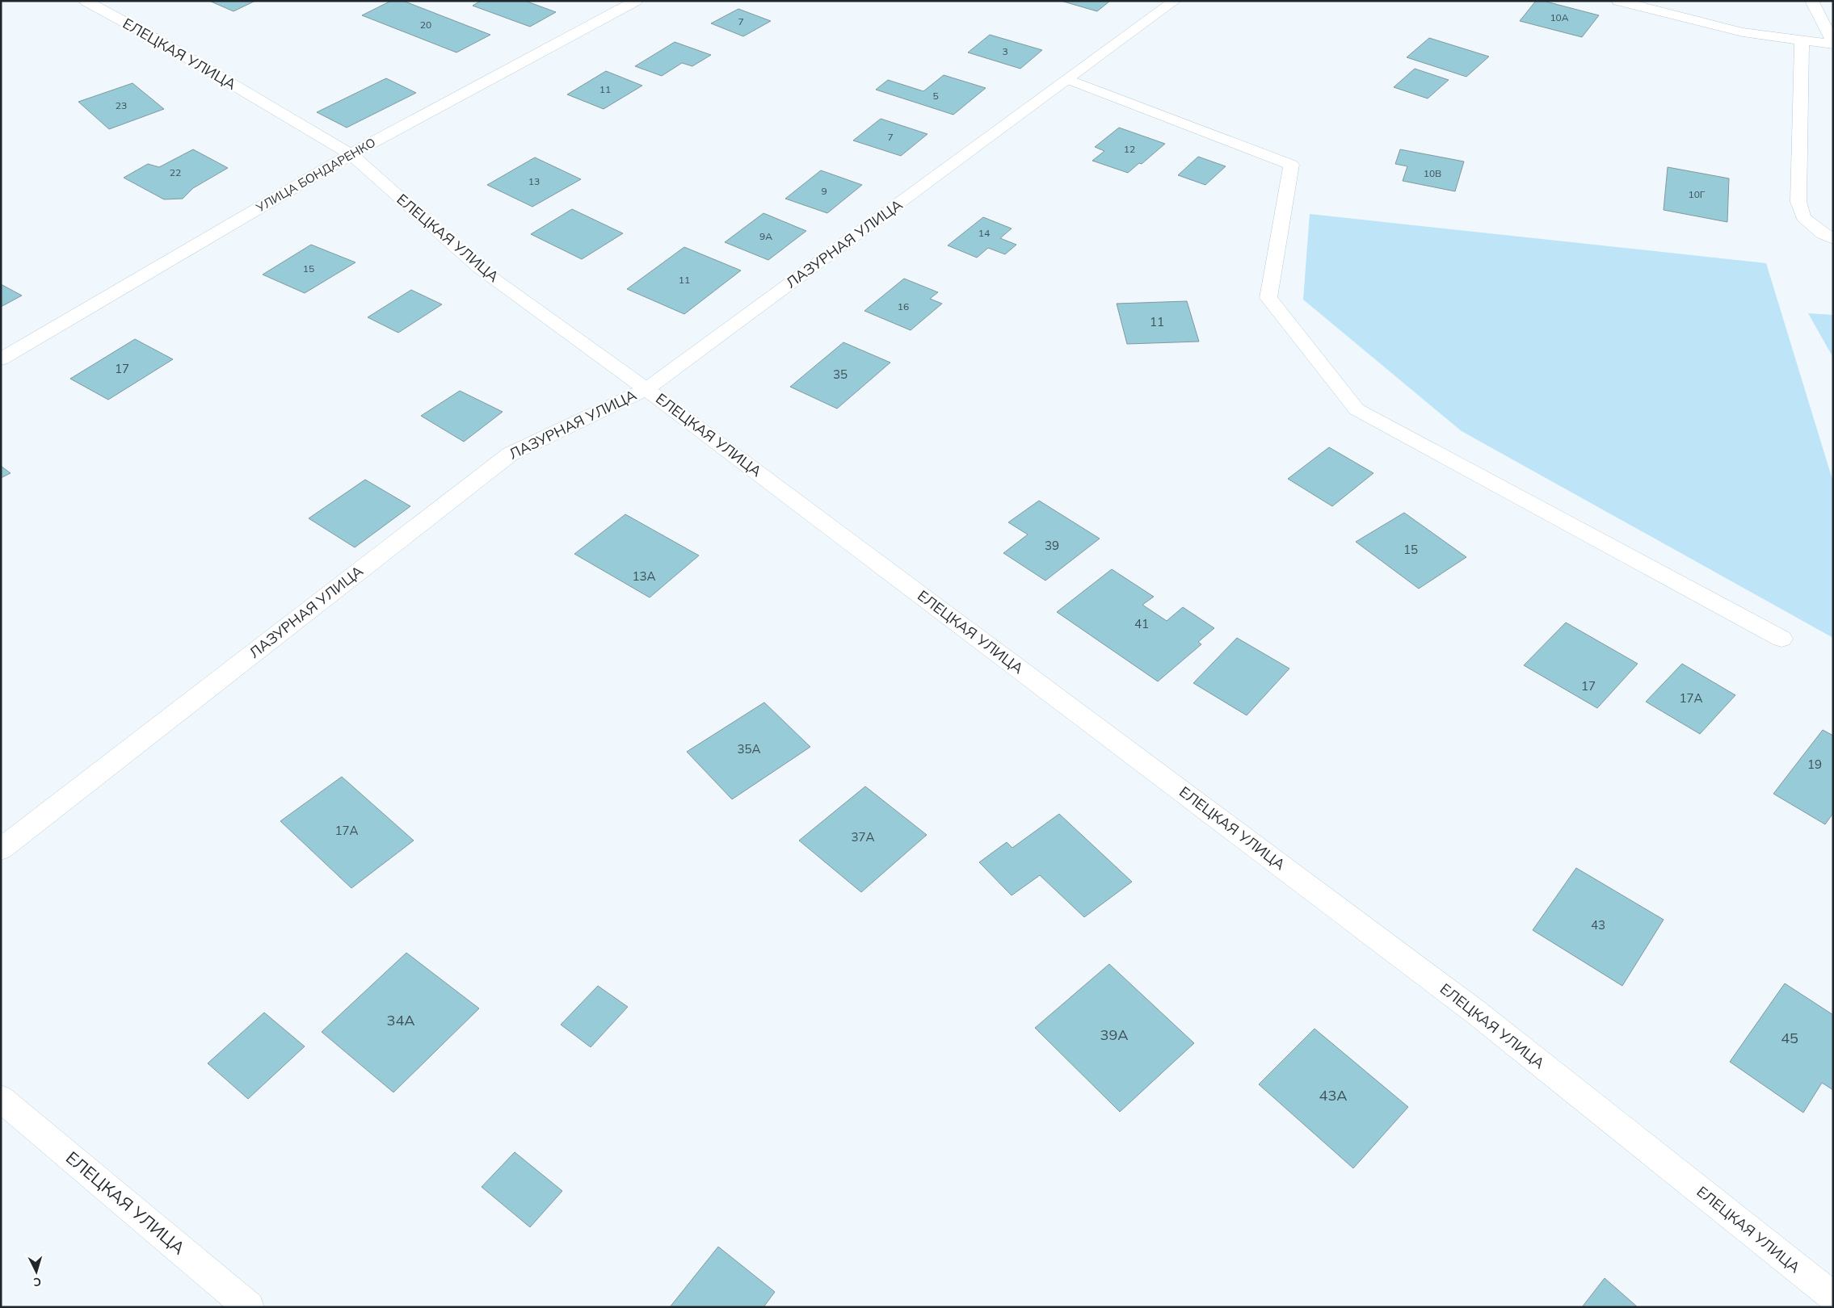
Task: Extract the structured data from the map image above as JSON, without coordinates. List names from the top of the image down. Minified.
{"streets":{"street":["ЕЛЕЦКАЯ УЛИЦА","УЛИЦА БОНДАРЕНКО","ЛАЗУРНАЯ УЛИЦА"]},"crossings":[["ЕЛЕЦКАЯ УЛИЦА","УЛИЦА БОНДАРЕНКО"],["ЕЛЕЦКАЯ УЛИЦА","ЛАЗУРНАЯ УЛИЦА"]],"house_numbers":["10А","7","20","3","11","5","23","7","12","22","10В","13","9","10Г","14","9А","15","11","16","11","17","35","39","15","13А","41","17","17А","35А","19","17А","37А","43","34А","39А","45","43А"],"north":"bottom"}
